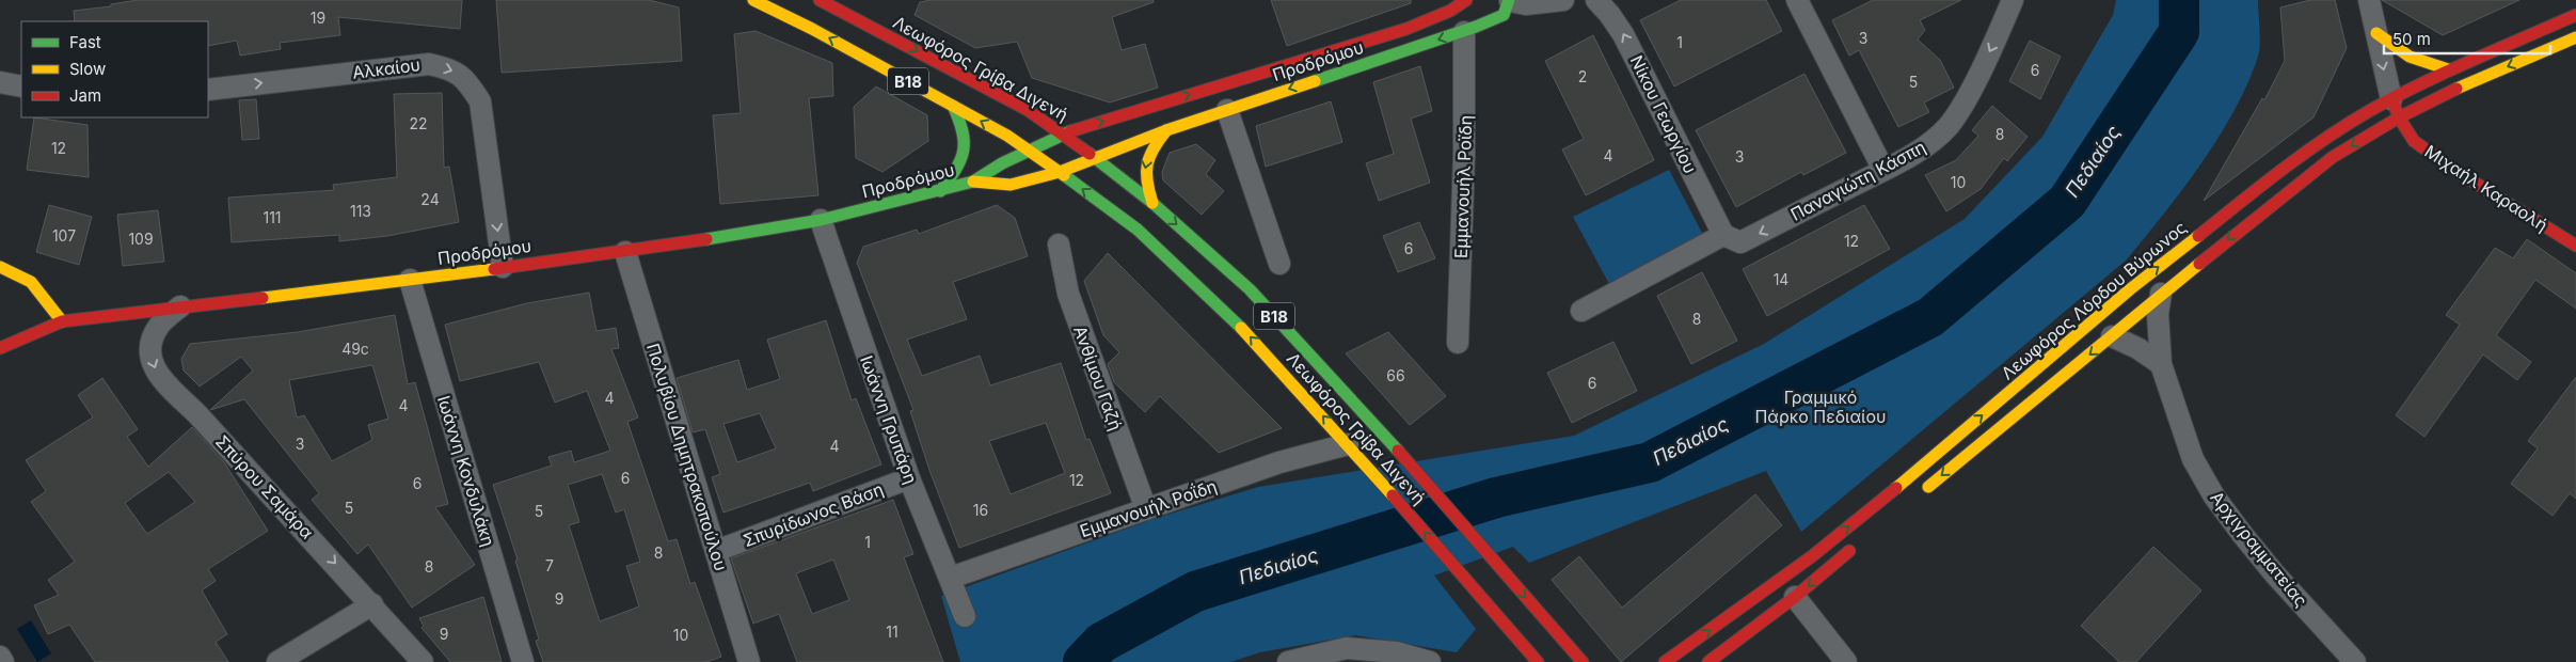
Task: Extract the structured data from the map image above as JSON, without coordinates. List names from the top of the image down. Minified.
{"streets":{"main road":["Προδρόμου","Λεωφόρος Γρίβα Διγενή","B18","Μιχαήλ Καραολή","Λεωφόρος Λόρδου Βύρωνος"],"street":["Αλκαίου","Νίκου Γεωργίου","Παναγιώτη Κάσπη","Εμμανουήλ Ροϊδη","Ανθίμου Γαζή","Ιωάννη Γρυπάρη","Πολυβίου Δημητρακοπούλου","Ιωάννη Κονδυλάκη","Σπύρου Σαμάρα","Εμμανουήλ Ροΐδη","Σπυρίδωνος Βάση","Αρχιγραμματείας"]},"crossings":[["Προδρόμου","Αλκαίου"],["Προδρόμου","Λεωφόρος Γρίβα Διγενή"],["Προδρόμου","Εμμανουήλ Ροϊδη"],["Προδρόμου","Ιωάννη Γρυπάρη"],["Προδρόμου","Πολυβίου Δημητρακοπούλου"],["Προδρόμου","Ιωάννη Κονδυλάκη"],["Προδρόμου","Σπύρου Σαμάρα"],["Λεωφόρος Γρίβα Διγενή","Εμμανουήλ Ροΐδη"],["Νίκου Γεωργίου","Παναγιώτη Κάσπη"],["Μιχαήλ Καραολή","Λεωφόρος Λόρδου Βύρωνος"],["Λεωφόρος Λόρδου Βύρωνος","Αρχιγραμματείας"],["Ανθίμου Γαζή","Εμμανουήλ Ροΐδη"],["Ιωάννη Γρυπάρη","Εμμανουήλ Ροΐδη"],["Ιωάννη Γρυπάρη","Σπυρίδωνος Βάση"],["Πολυβίου Δημητρακοπούλου","Σπυρίδωνος Βάση"]],"one_way":["Παναγιώτη Κάσπη","Σπύρου Σαμάρα"],"water":["Πεδιαίος"],"parks":["Γραμμικό Πάρκο Πεδιαίου"],"house_numbers":["19","3","1","6","2","5","22","8","12","4","3","10","24","113","111","107","109","12","6","14","8","49c","66","6","4","4","3","4","6","12","6","5","16","5","1","8","7","8","9","11","9","10"],"legend":["Fast","Slow","Jam"],"scale_bar":"50 m"}
